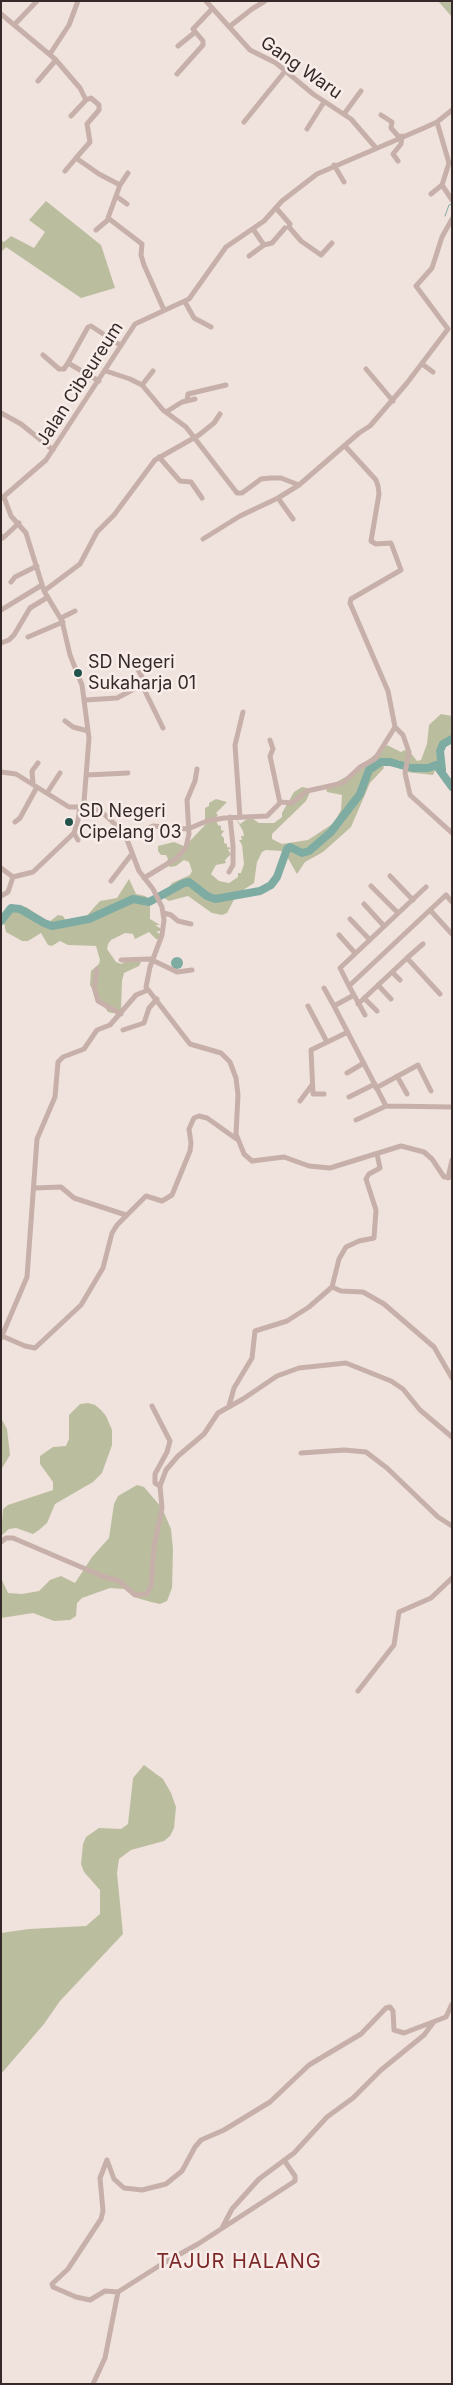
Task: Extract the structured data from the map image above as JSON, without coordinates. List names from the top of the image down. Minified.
{"streets":{"street":["Gang Waru","Jalan Cibeureum"]},"crossings":[["Gang Waru","Jalan Cibeureum"]],"districts":["TAJUR HALANG"],"places":["SD Negeri Sukaharja 01","SD Negeri Cipelang 03"]}
